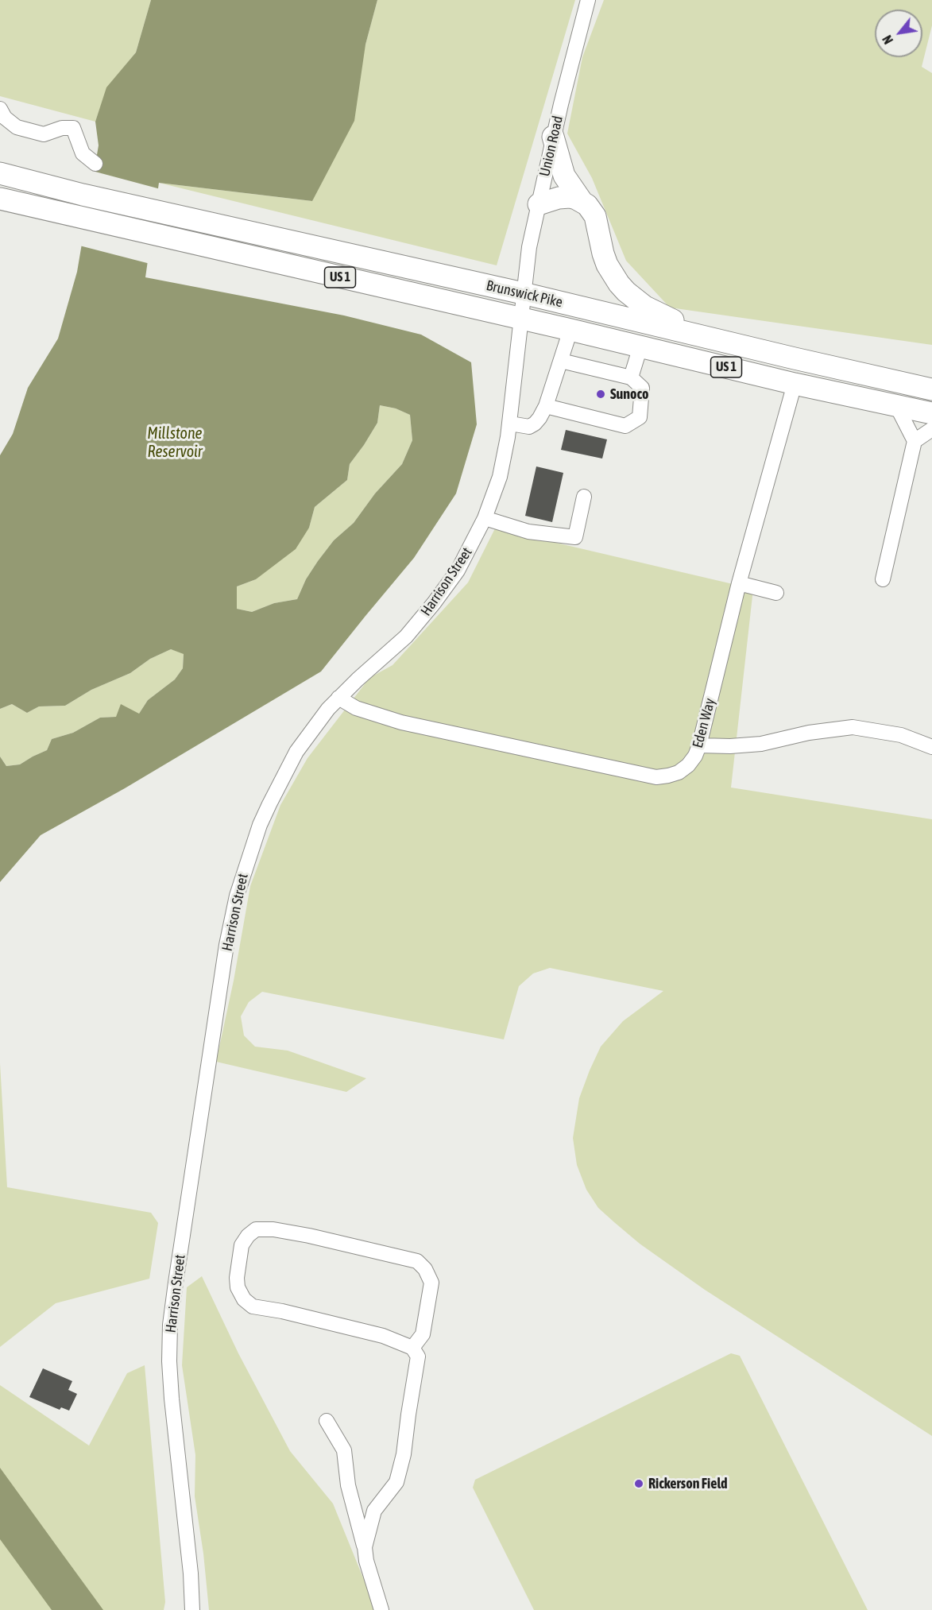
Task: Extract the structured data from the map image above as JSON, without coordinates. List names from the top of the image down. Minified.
{"streets":{"highway":["US 1","Brunswick Pike"],"street":["Union Road","Harrison Street","Eden Way"]},"crossings":[["Union Road","Brunswick Pike"],["Union Road","Harrison Street"],["Brunswick Pike","Harrison Street"],["Brunswick Pike","Eden Way"],["Harrison Street","Eden Way"]],"water":["Millstone Reservoir"],"places":["Sunoco","Rickerson Field"],"north":"bottom left"}
